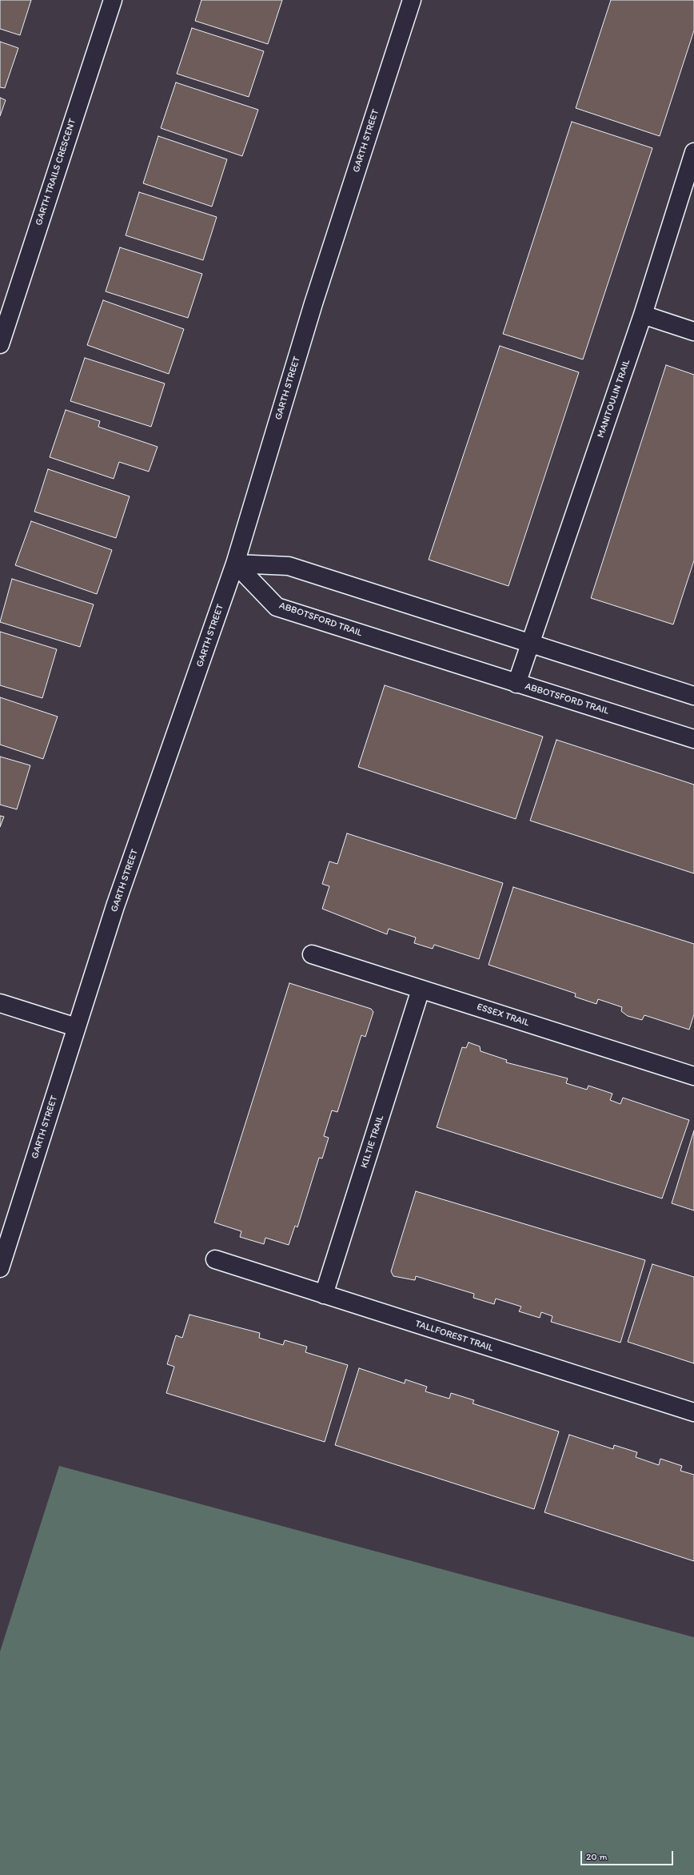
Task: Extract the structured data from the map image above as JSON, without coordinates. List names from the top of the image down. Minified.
{"streets":{"street":["GARTH STREET","GARTH TRAILS CRESCENT","MANITOULIN TRAIL","ABBOTSFORD TRAIL","ESSEX TRAIL","KILTIE TRAIL","TALLFOREST TRAIL"]},"crossings":[["GARTH STREET","ABBOTSFORD TRAIL"],["MANITOULIN TRAIL","ABBOTSFORD TRAIL"],["ESSEX TRAIL","KILTIE TRAIL"],["KILTIE TRAIL","TALLFOREST TRAIL"]],"scale_bar":"20 m"}
